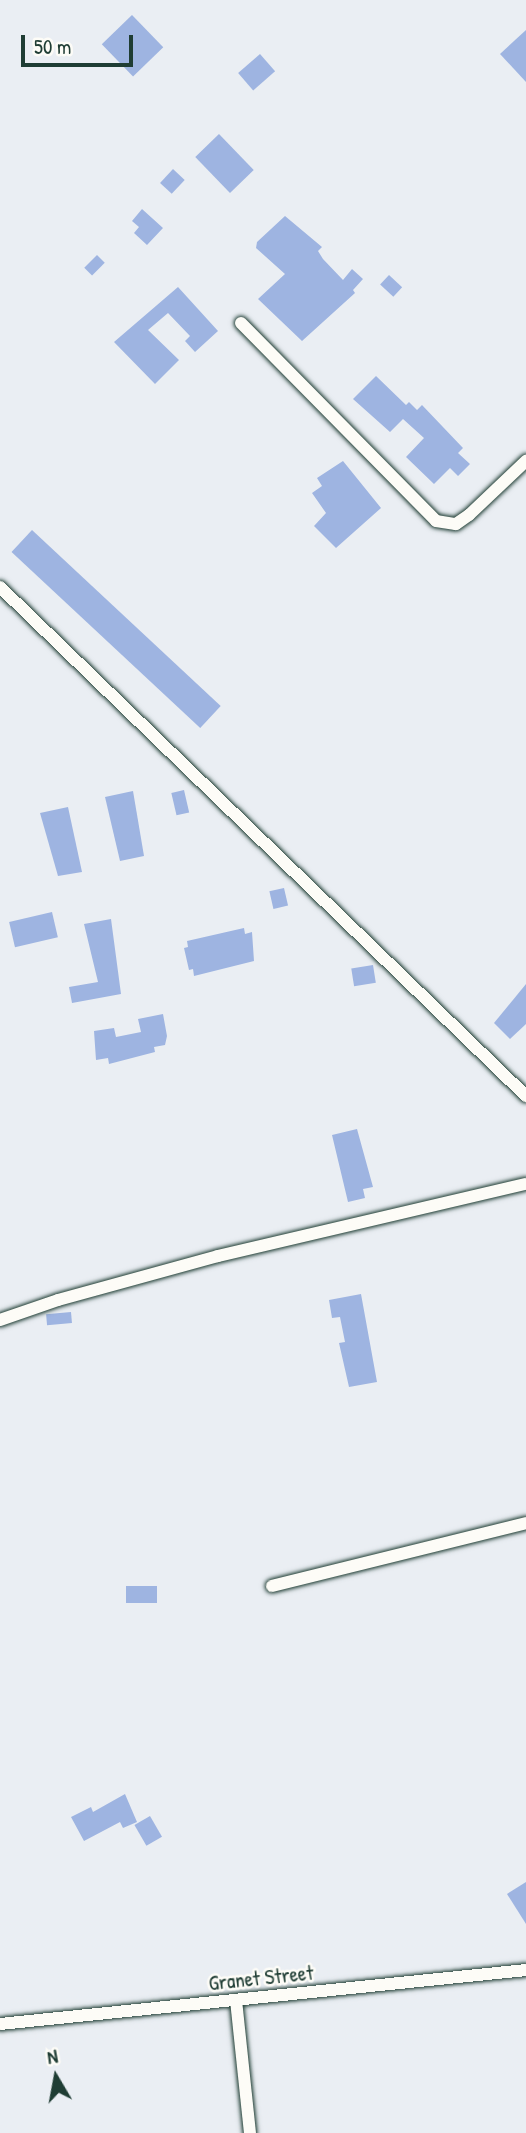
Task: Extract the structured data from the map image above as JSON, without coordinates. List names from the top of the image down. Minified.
{"streets":{"street":["Granet Street"]},"scale_bar":"50 m","north":"top"}
